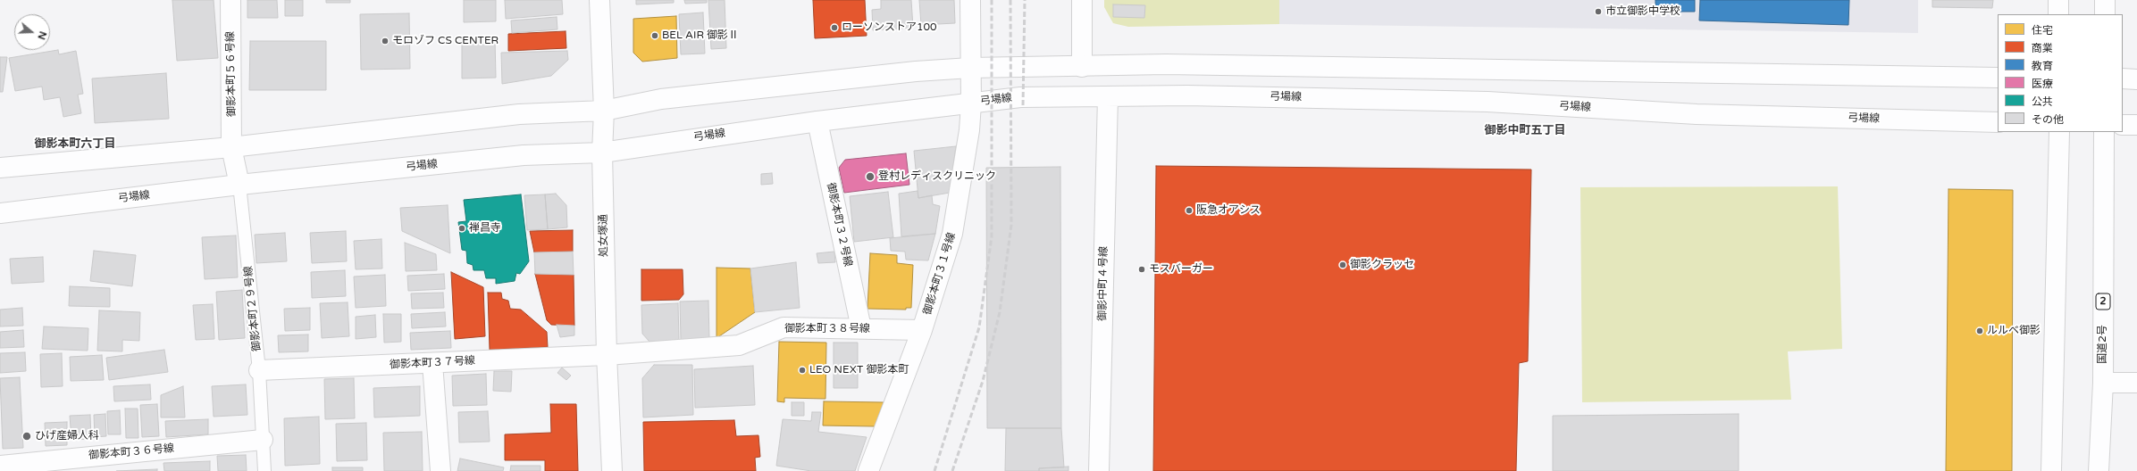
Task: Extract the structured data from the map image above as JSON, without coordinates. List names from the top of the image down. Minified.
{"streets":{"main road":["御影本町５６号線","弓場線","御影本町３２号線","処女塚通","御影本町３１号線","御影中町４号線","2","御影本町２９号線","御影本町３８号線","国道2号","御影本町３７号線","御影本町３６号線"]},"crossings":[["御影本町５６号線","御影本町２９号線"],["弓場線","御影本町３２号線"],["弓場線","処女塚通"],["弓場線","御影本町３１号線"],["弓場線","御影中町４号線"],["弓場線","御影本町２９号線"],["御影本町３２号線","御影本町３８号線"],["処女塚通","御影本町３８号線"],["処女塚通","御影本町３７号線"],["御影本町３１号線","御影本町３８号線"],["御影本町２９号線","御影本町３７号線"],["御影本町２９号線","御影本町３６号線"],["御影本町３８号線","御影本町３７号線"]],"districts":["御影中町五丁目","御影本町六丁目"],"places":["市立御影中学校","ローソンストア100","BEL AIR 御影Ⅱ","モロゾフ CS CENTER","登村レディスクリニック","阪急オアシス","禅昌寺","御影クラッセ","モスバーガー","ルルベ御影","LEO NEXT 御影本町","ひげ産婦人科"],"legend":["住宅","商業","教育","医療","公共","その他"],"north":"right"}
